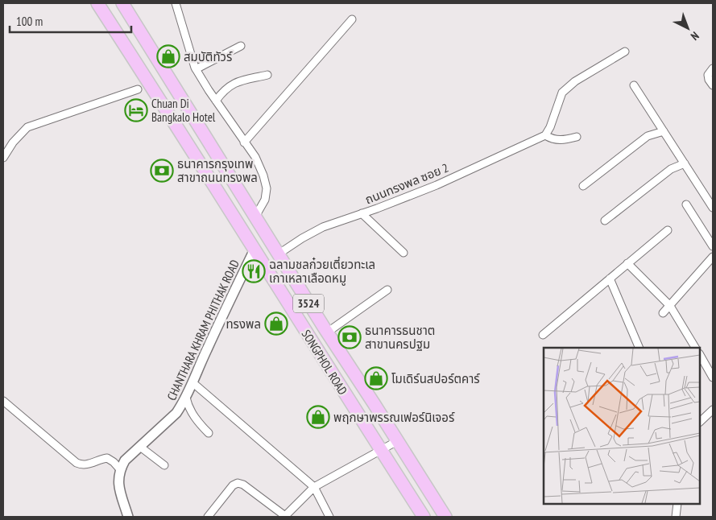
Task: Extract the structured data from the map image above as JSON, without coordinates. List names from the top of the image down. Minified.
{"streets":{"highway":["3524","SONGPHOL ROAD"],"street":["ถนนทรงพล ซอย 2","CHANTHARA KHRAM PHITHAK ROAD"]},"crossings":[["ถนนทรงพล ซอย 2","SONGPHOL ROAD"],["CHANTHARA KHRAM PHITHAK ROAD","SONGPHOL ROAD"]],"places":{"shop":["สมบัติทัวร์","ทรงพล","โมเดิร์นสปอร์ตคาร์","พฤกษาพรรณเฟอร์นิเจอร์"],"hotel":["Chuan Di Bangkalo Hotel"],"bank":["ธนาคารกรุงเทพ สาขาถนนทรงพล","ธนาคารธนชาต สาขานครปฐม"],"restaurant":["ฉลามชลก๋วยเตี๋ยวทะเล เกาเหลาเลือดหมู"]},"scale_bar":"100 m","north":"bottom right"}
